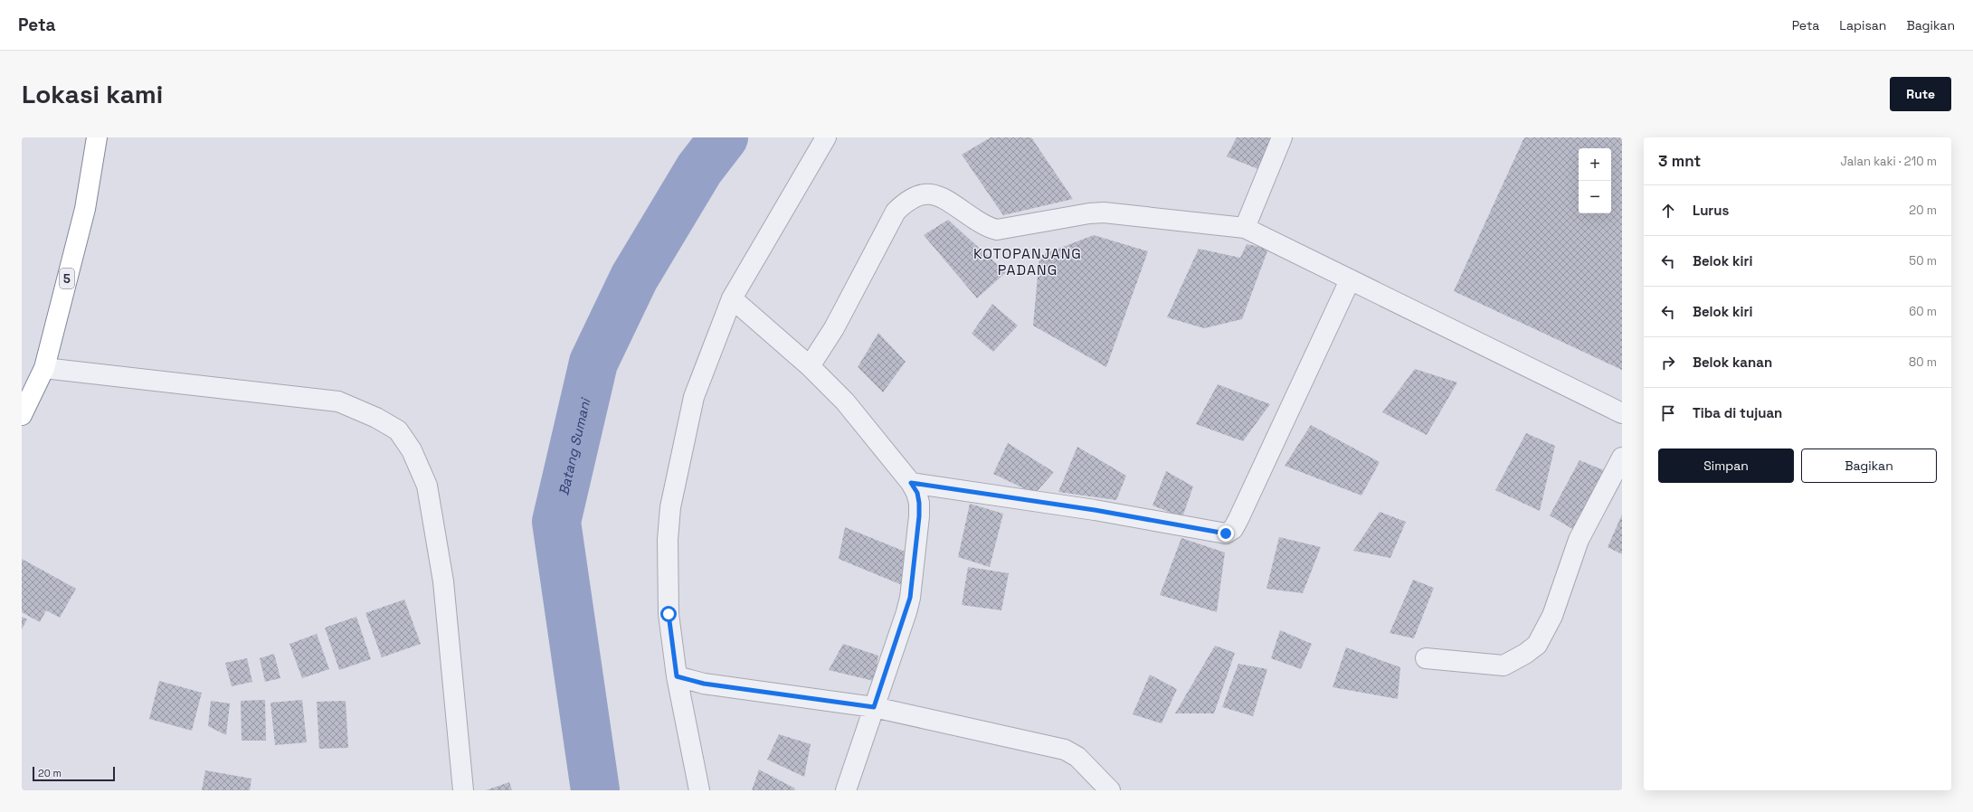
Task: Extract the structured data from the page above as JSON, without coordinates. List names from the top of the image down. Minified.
{"streets":{"highway":["5"]},"districts":["KOTOPANJANG PADANG"],"water":["Batang Sumani"],"scale_bar":"20 m","page":{"header":"Peta","nav":["Peta","Lapisan","Bagikan"],"buttons":["Rute",["Simpan","Bagikan"]],"title":"Lokasi kami","heading":["3 mnt","Jalan kaki · 210 m"],"map_buttons":["+","−"],"list":[["Lurus","20 m"],["Belok kiri","50 m"],["Belok kiri","60 m"],["Belok kanan","80 m"],"Tiba di tujuan"],"scale":"20 m"}}
